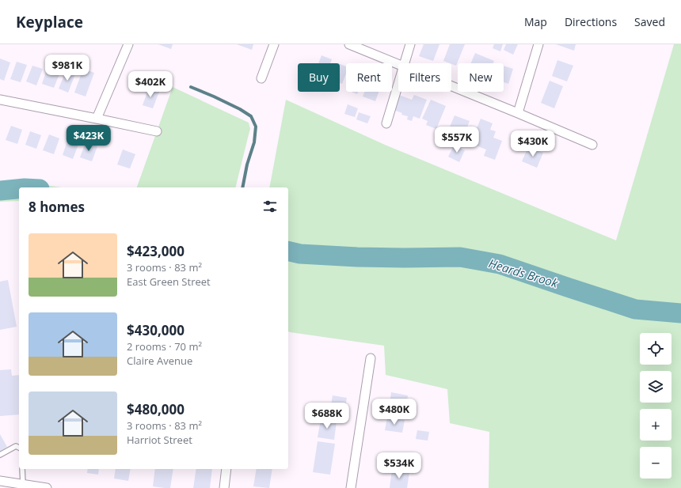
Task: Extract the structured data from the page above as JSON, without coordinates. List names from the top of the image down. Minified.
{"water":["Heards Brook"],"page":{"header":"Keyplace","nav":["Map","Directions","Saved"],"price":["$981K","$402K","$423K","$557K","$430K","$480K","$688K","$534K"],"chip":["Buy","Rent","Filters","New"],"heading":"8 homes","list":[{"name":"$423,000","note":"3 rooms · 83 m² · East Green Street"},{"name":"$430,000","note":"2 rooms · 70 m² · Claire Avenue"},{"name":"$480,000","note":"3 rooms · 83 m² · Harriot Street"}],"map_buttons":["+","−"]}}
